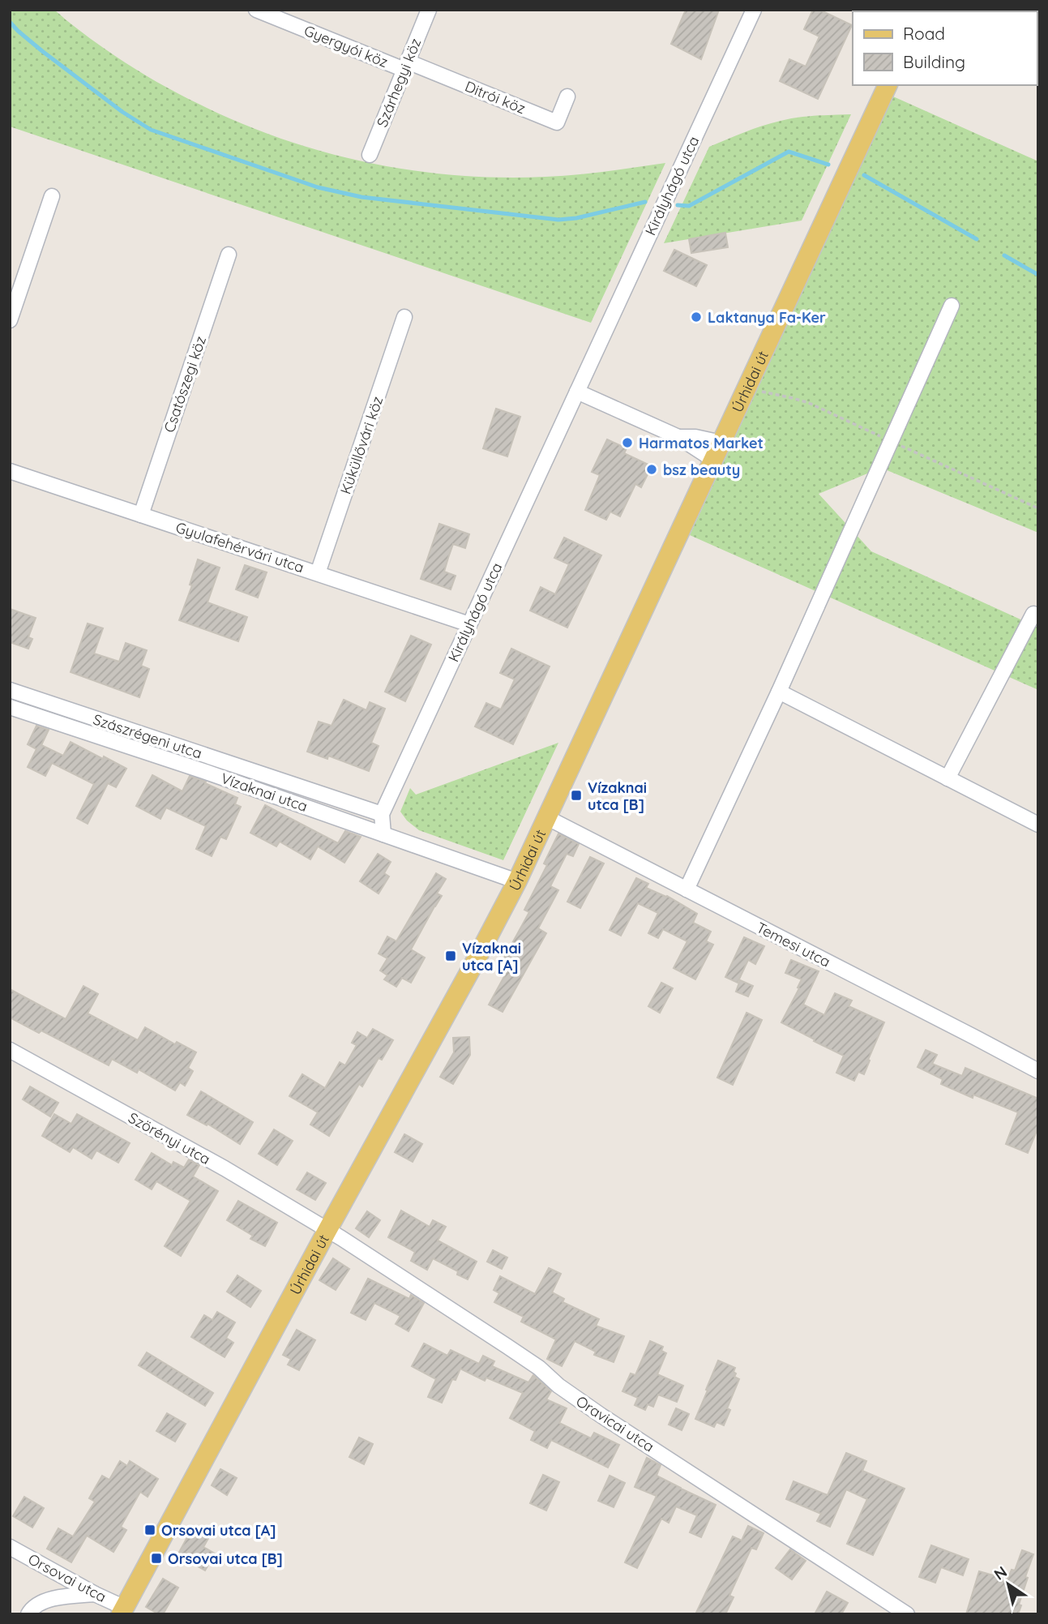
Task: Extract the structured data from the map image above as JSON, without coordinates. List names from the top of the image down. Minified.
{"streets":{"main road":["Úrhidai út"],"street":["Gyergyói köz","Szárhegyi köz","Ditrói köz","Királyhágó utca","Csatószegi köz","Küküllővári köz","Gyulafehérvári utca","Szászrégeni utca","Vízaknai utca","Temesi utca","Szörényi utca","Oravicai utca","Orsovai utca"]},"crossings":[["Gyergyói köz","Szárhegyi köz"],["Gyergyói köz","Ditrói köz"],["Szárhegyi köz","Ditrói köz"],["Királyhágó utca","Gyulafehérvári utca"],["Királyhágó utca","Szászrégeni utca"],["Királyhágó utca","Vízaknai utca"],["Úrhidai út","Vízaknai utca"],["Úrhidai út","Temesi utca"],["Úrhidai út","Szörényi utca"],["Úrhidai út","Oravicai utca"],["Úrhidai út","Orsovai utca"],["Csatószegi köz","Gyulafehérvári utca"],["Küküllővári köz","Gyulafehérvári utca"],["Szörényi utca","Oravicai utca"]],"places":{"other":["Laktanya Fa-Ker","Harmatos Market","bsz beauty"],"transit":["Vízaknai utca [B]","Vízaknai utca [A]","Orsovai utca [A]","Orsovai utca [B]"]},"legend":["Road","Building"],"north":"top left"}
